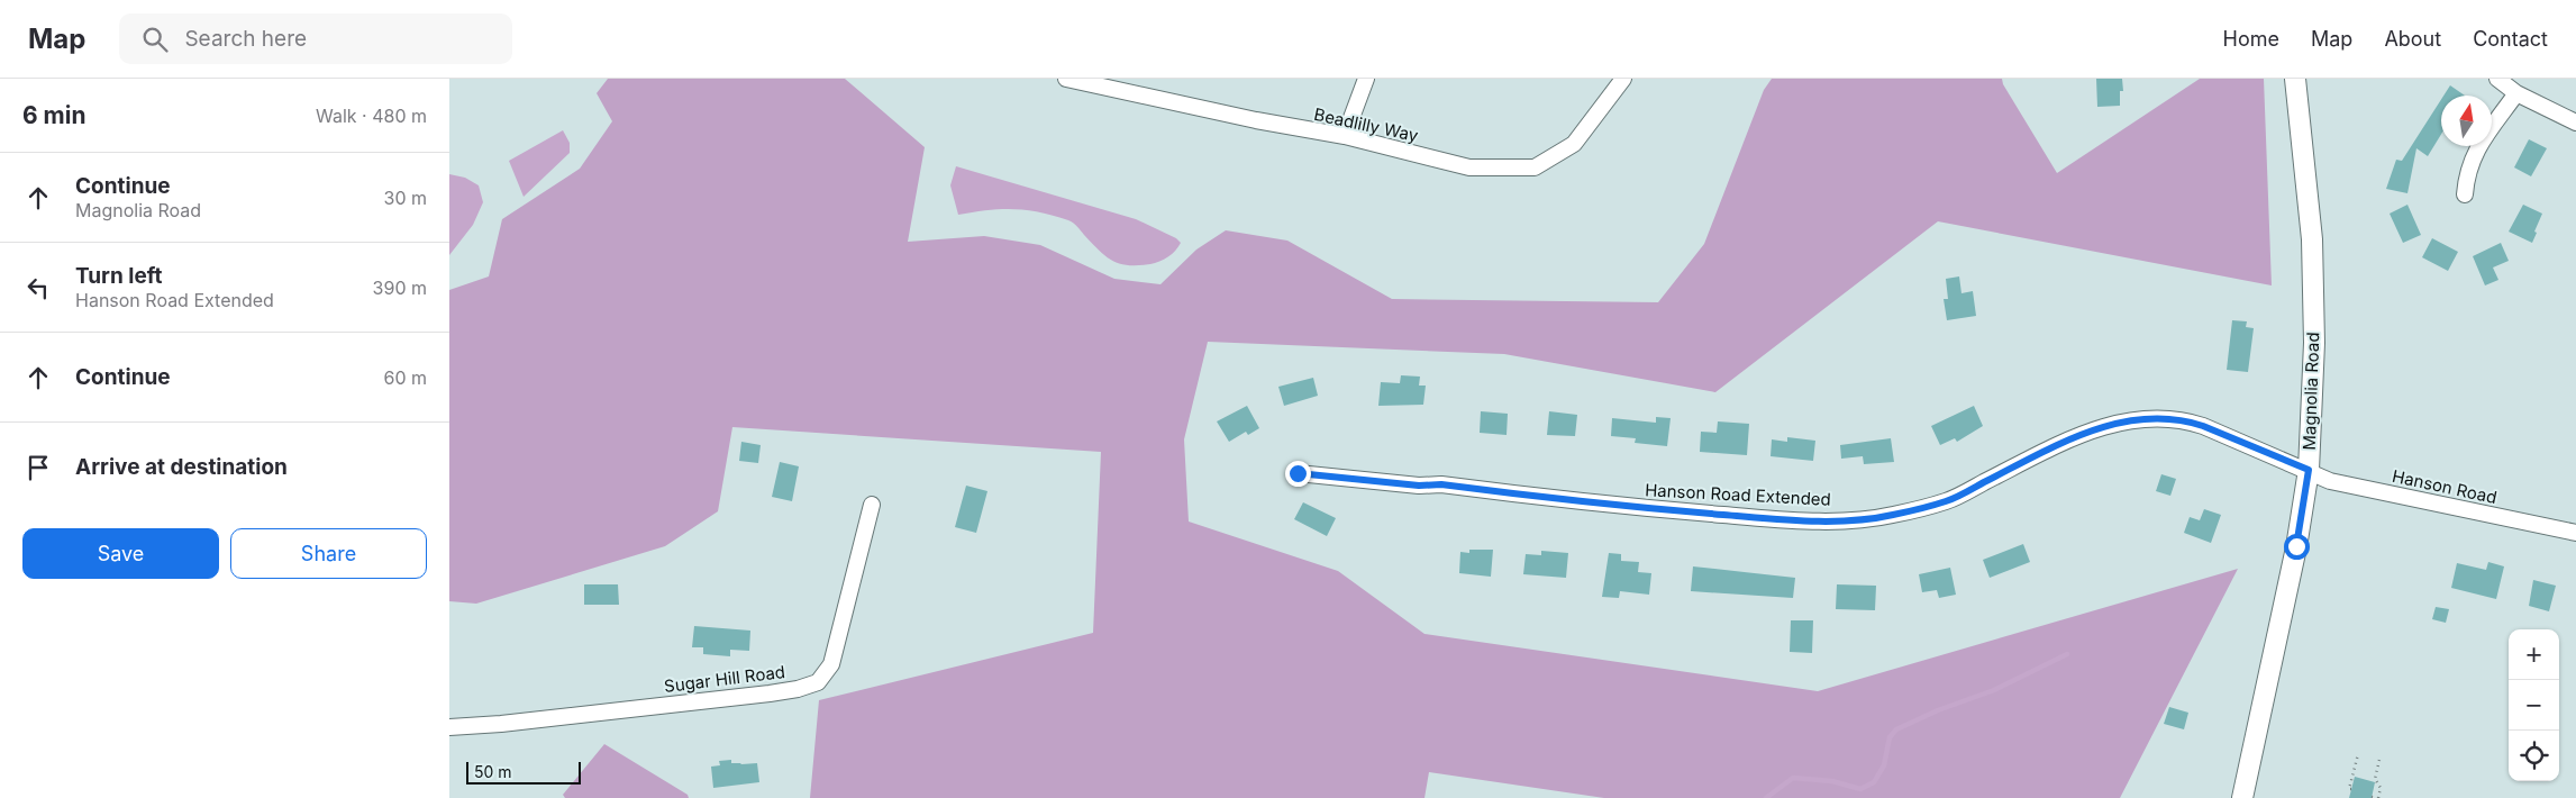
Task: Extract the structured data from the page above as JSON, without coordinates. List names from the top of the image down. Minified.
{"streets":{"main road":["Magnolia Road"],"street":["Beadlilly Way","Hanson Road","Hanson Road Extended","Sugar Hill Road"]},"crossings":[["Magnolia Road","Hanson Road"],["Magnolia Road","Hanson Road Extended"],["Hanson Road","Hanson Road Extended"]],"scale_bar":"50 m","north":"top","page":{"header":"Map","search":"Search here","nav":["Home","Map","About","Contact"],"heading":["6 min","Walk · 480 m"],"list":[["Continue","Magnolia Road","30 m"],["Turn left","Hanson Road Extended","390 m"],["Continue","60 m"],"Arrive at destination"],"buttons":["Save","Share"],"map_buttons":["+","−"],"scale":"50 m"}}
